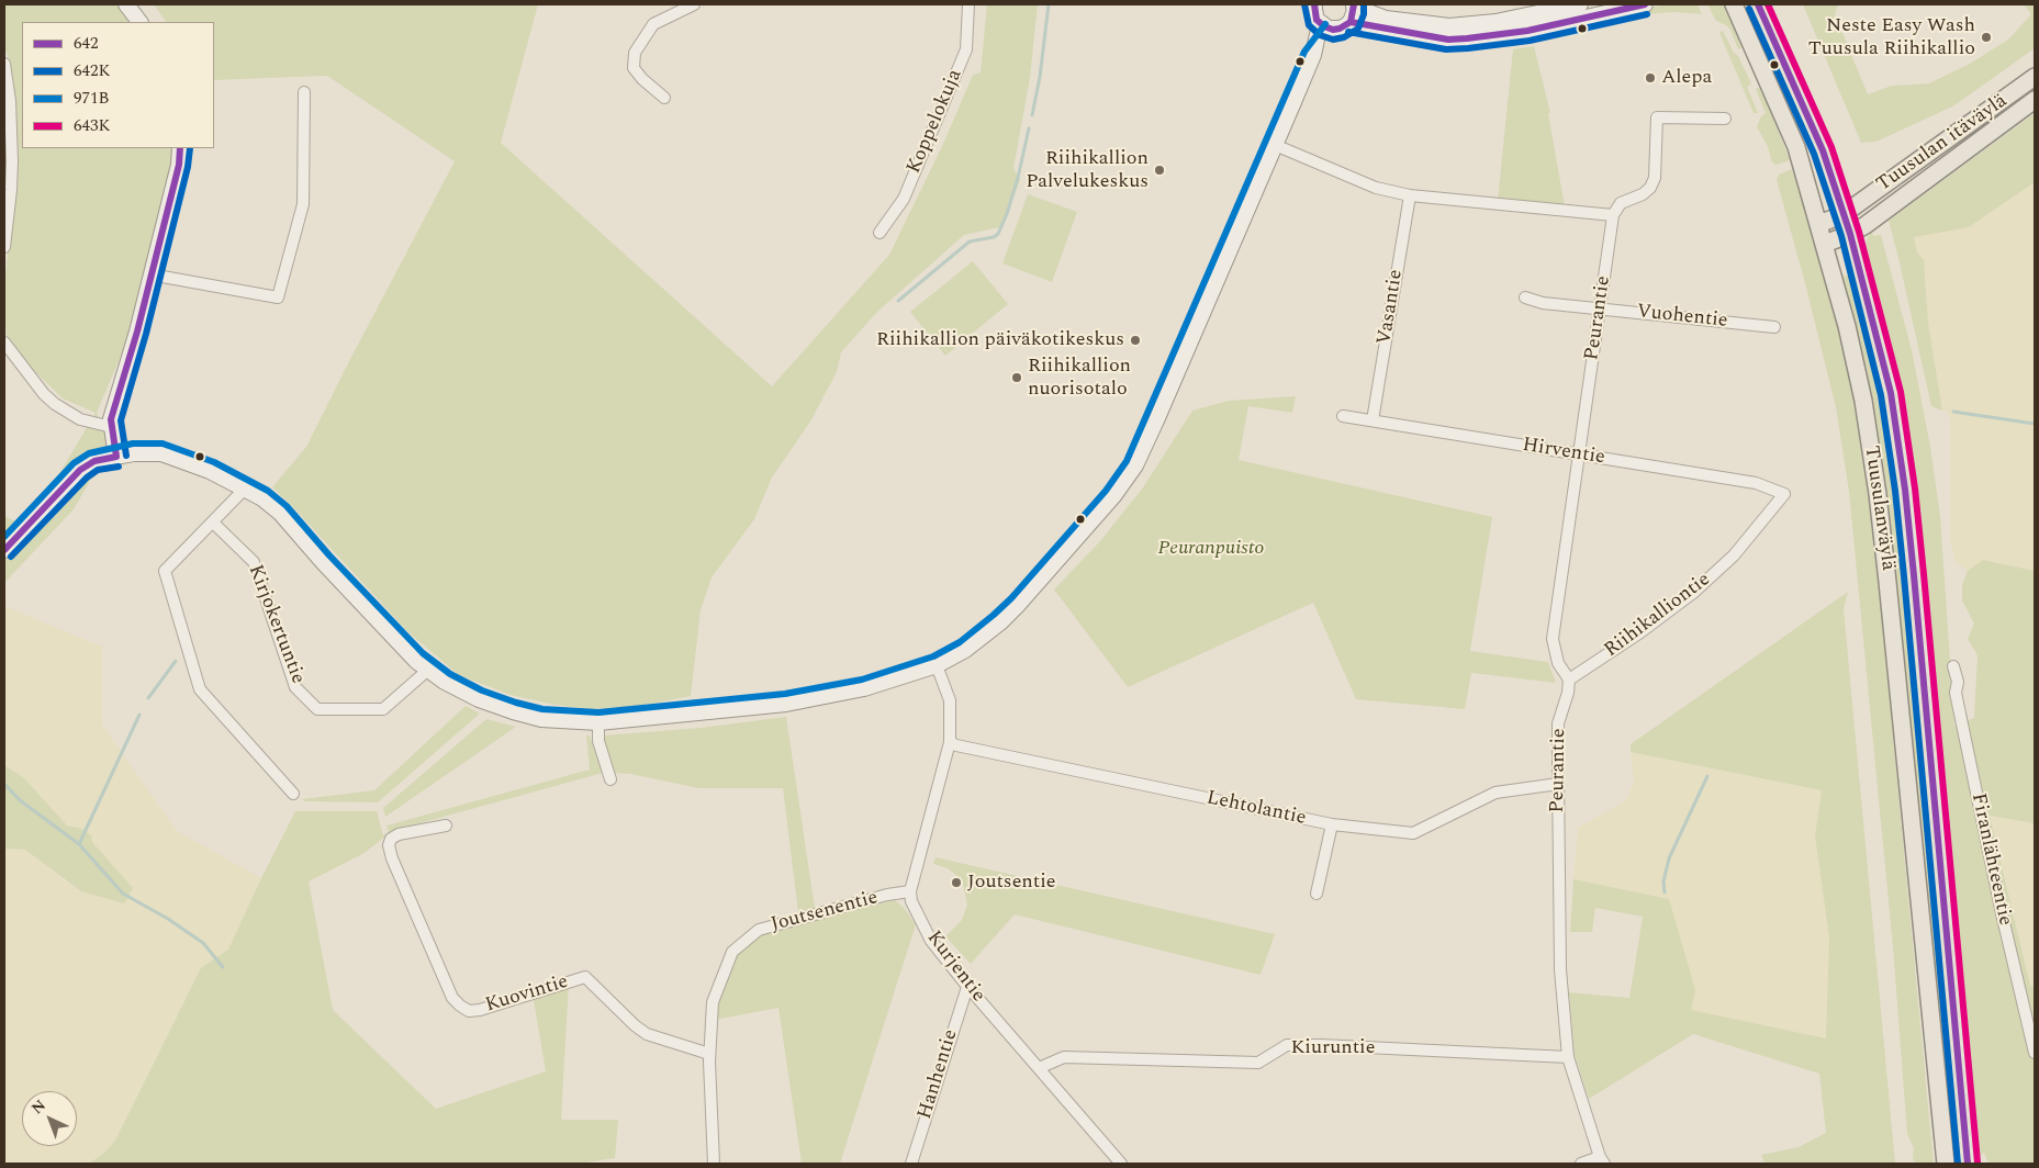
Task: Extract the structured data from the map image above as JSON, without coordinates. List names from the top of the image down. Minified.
{"streets":{"main road":["Tuusulan itäväylä","Tuusulanväylä"],"street":["Koppelokuja","Vasantie","Vuohentie","Peurantie","Hirventie","Riihikalliontie","Kirjokertuntie","Lehtolantie","Firanlähteentie","Joutsenentie","Kurjentie","Kuovintie","Kiuruntie","Hanhentie"]},"crossings":[["Tuusulan itäväylä","Tuusulanväylä"],["Vasantie","Hirventie"],["Vuohentie","Peurantie"],["Peurantie","Hirventie"],["Peurantie","Riihikalliontie"],["Peurantie","Lehtolantie"],["Peurantie","Kiuruntie"],["Hirventie","Riihikalliontie"],["Joutsenentie","Kurjentie"],["Joutsenentie","Kuovintie"],["Kurjentie","Kiuruntie"],["Kurjentie","Hanhentie"]],"parks":["Peuranpuisto"],"places":["Neste Easy Wash Tuusula Riihikallio","Alepa","Riihikallion Palvelukeskus","Riihikallion päiväkotikeskus","Riihikallion nuorisotalo","Joutsentie"],"lines":["transit line 642","transit line 642K","transit line 643K","transit line 971B"],"legend":["642","642K","971B","643K"],"north":"top left"}
